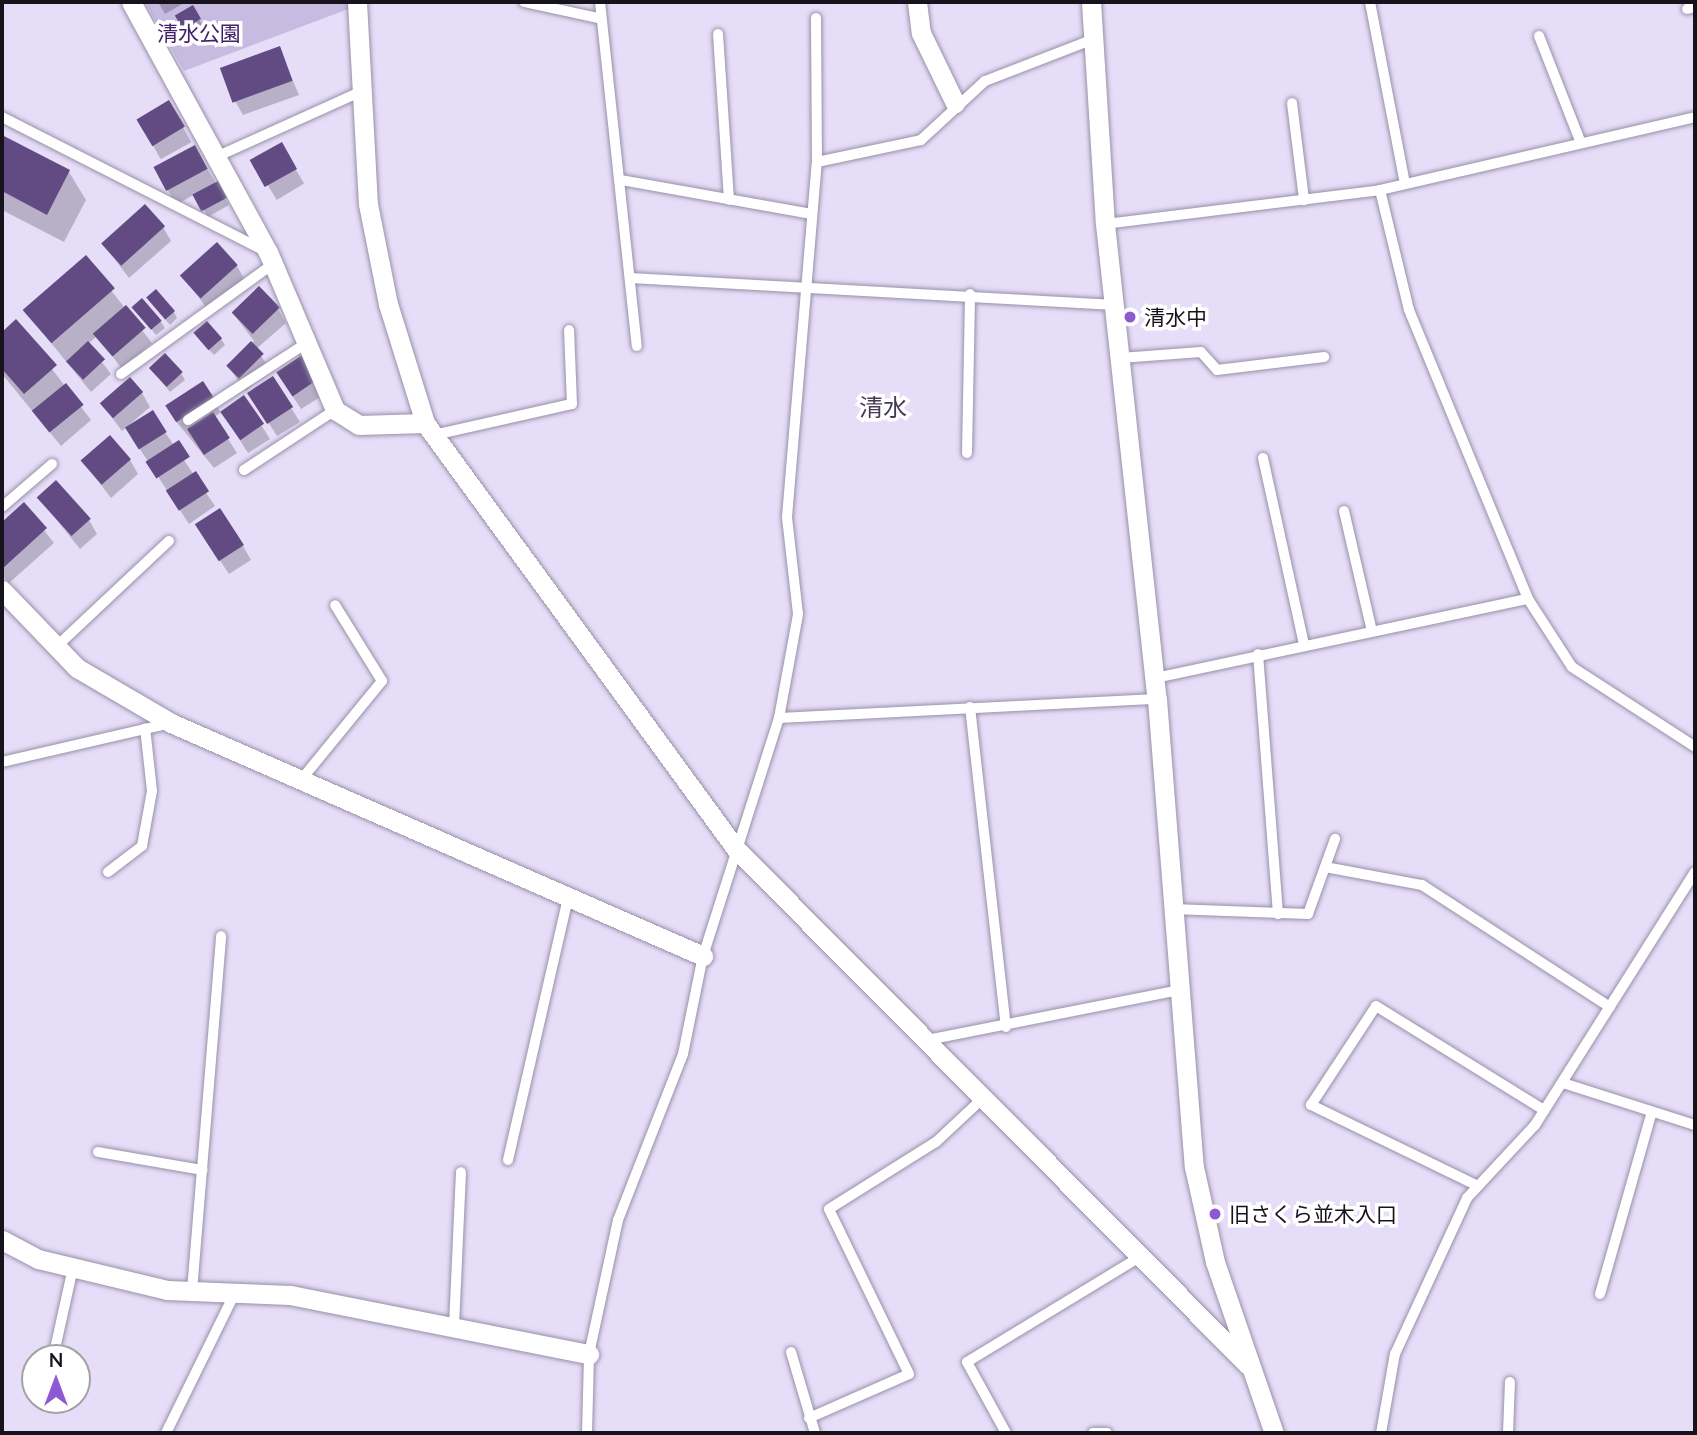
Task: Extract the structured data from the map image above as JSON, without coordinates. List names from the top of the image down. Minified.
{"districts":["清水"],"parks":["清水公園"],"places":["清水中","旧さくら並木入口"],"north":"top"}
